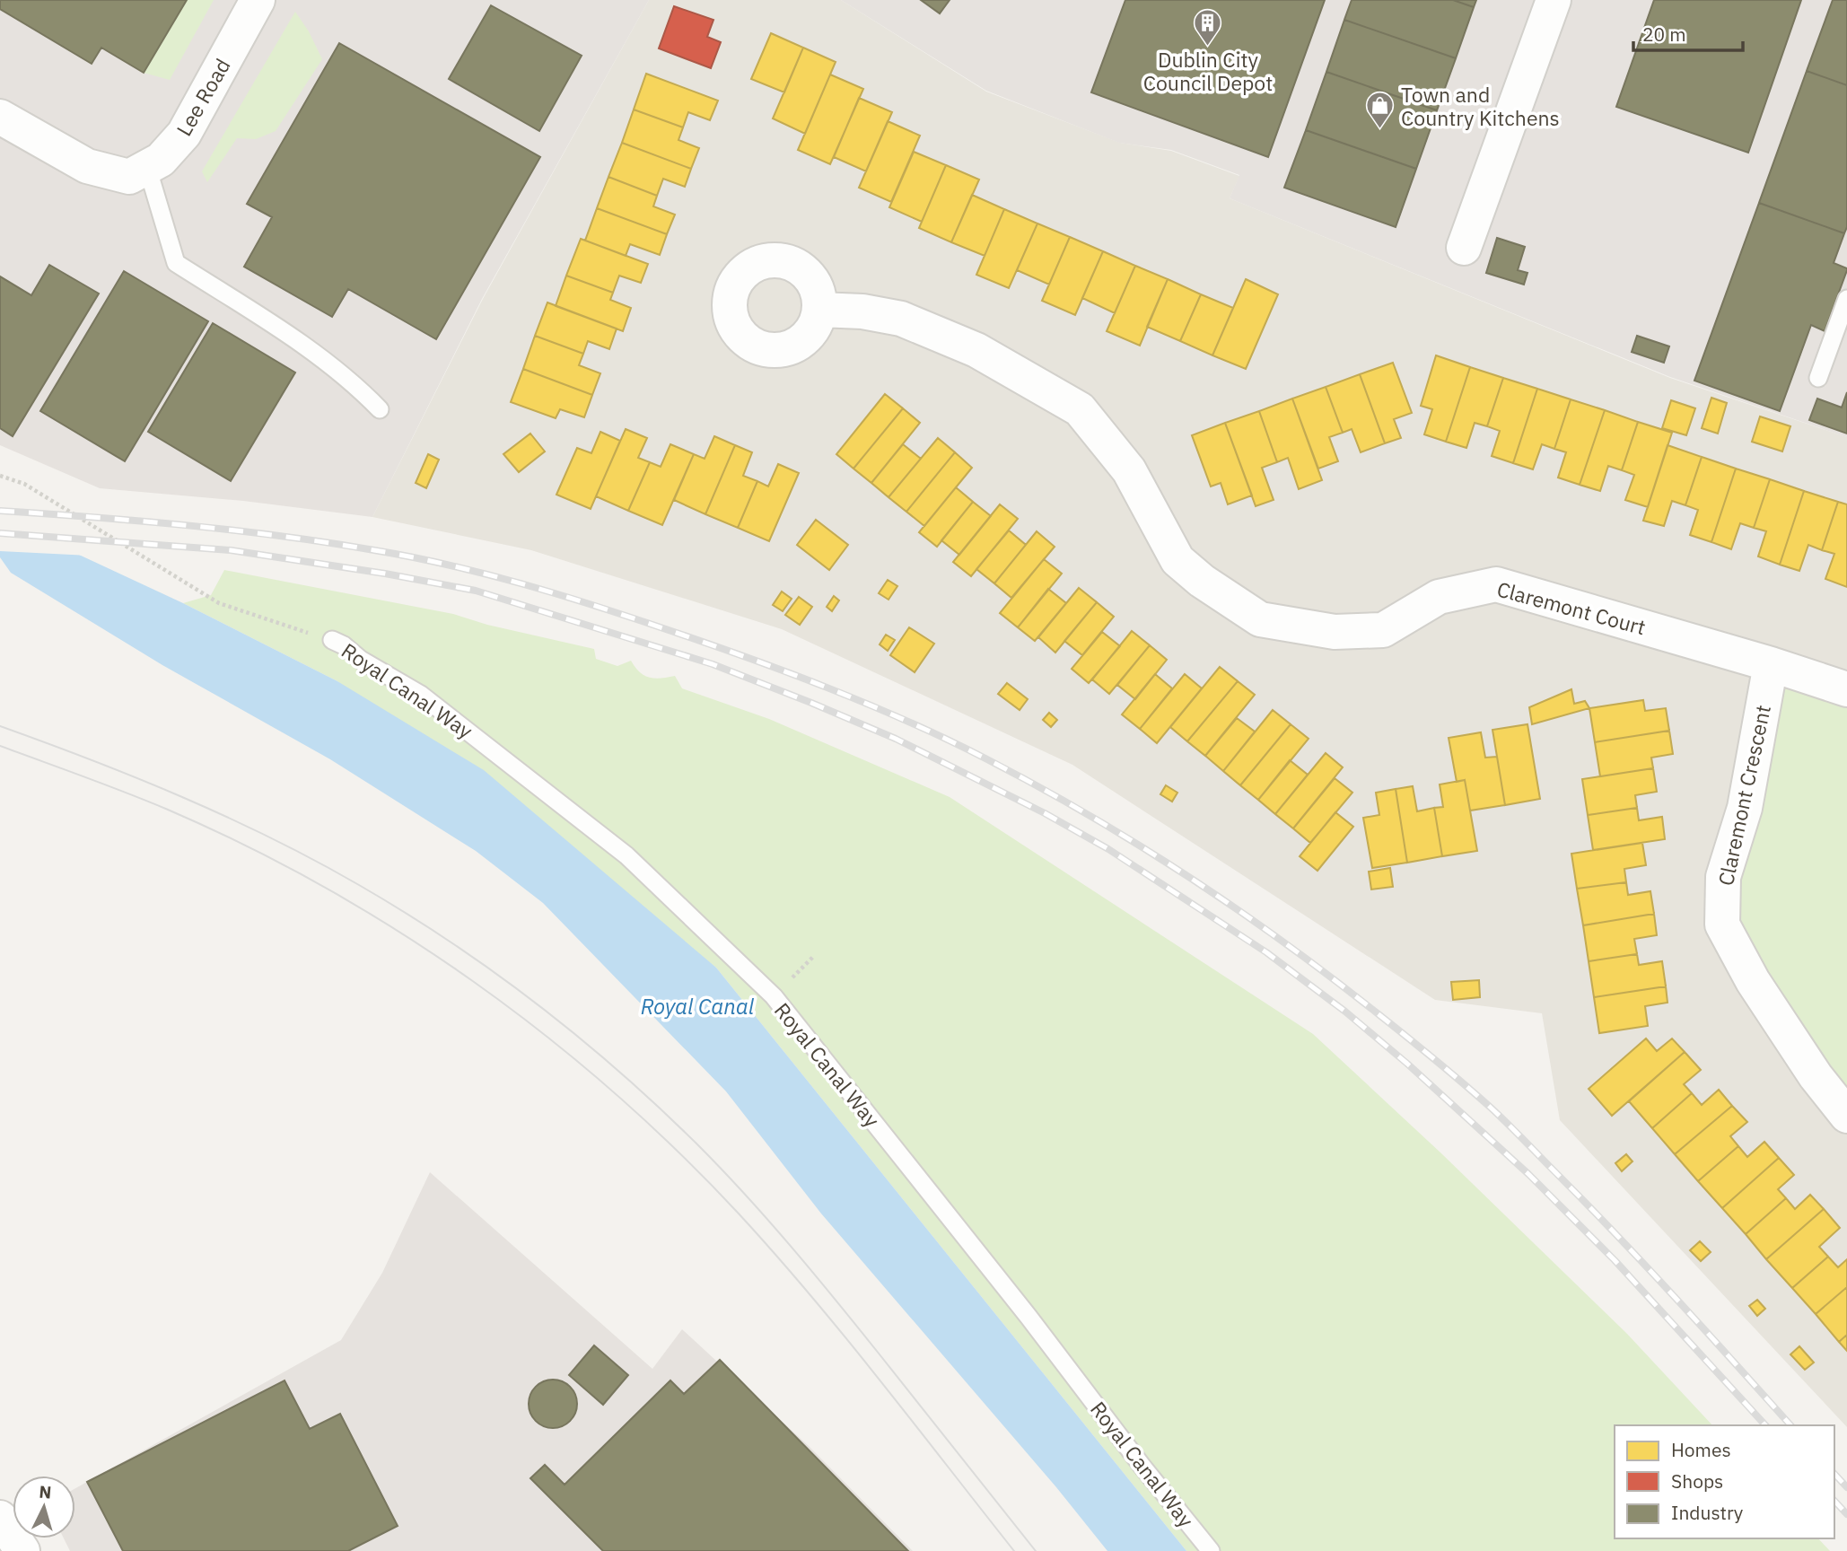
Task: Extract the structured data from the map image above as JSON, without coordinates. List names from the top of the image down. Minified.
{"streets":{"street":["Lee Road","Claremont Court","Claremont Crescent"],"lane":["Royal Canal Way"]},"crossings":[["Claremont Court","Claremont Crescent"]],"water":["Royal Canal"],"places":{"building":["Dublin City Council Depot"],"shop":["Town and Country Kitchens"]},"legend":["Homes","Shops","Industry"],"scale_bar":"20 m","north":"top"}
